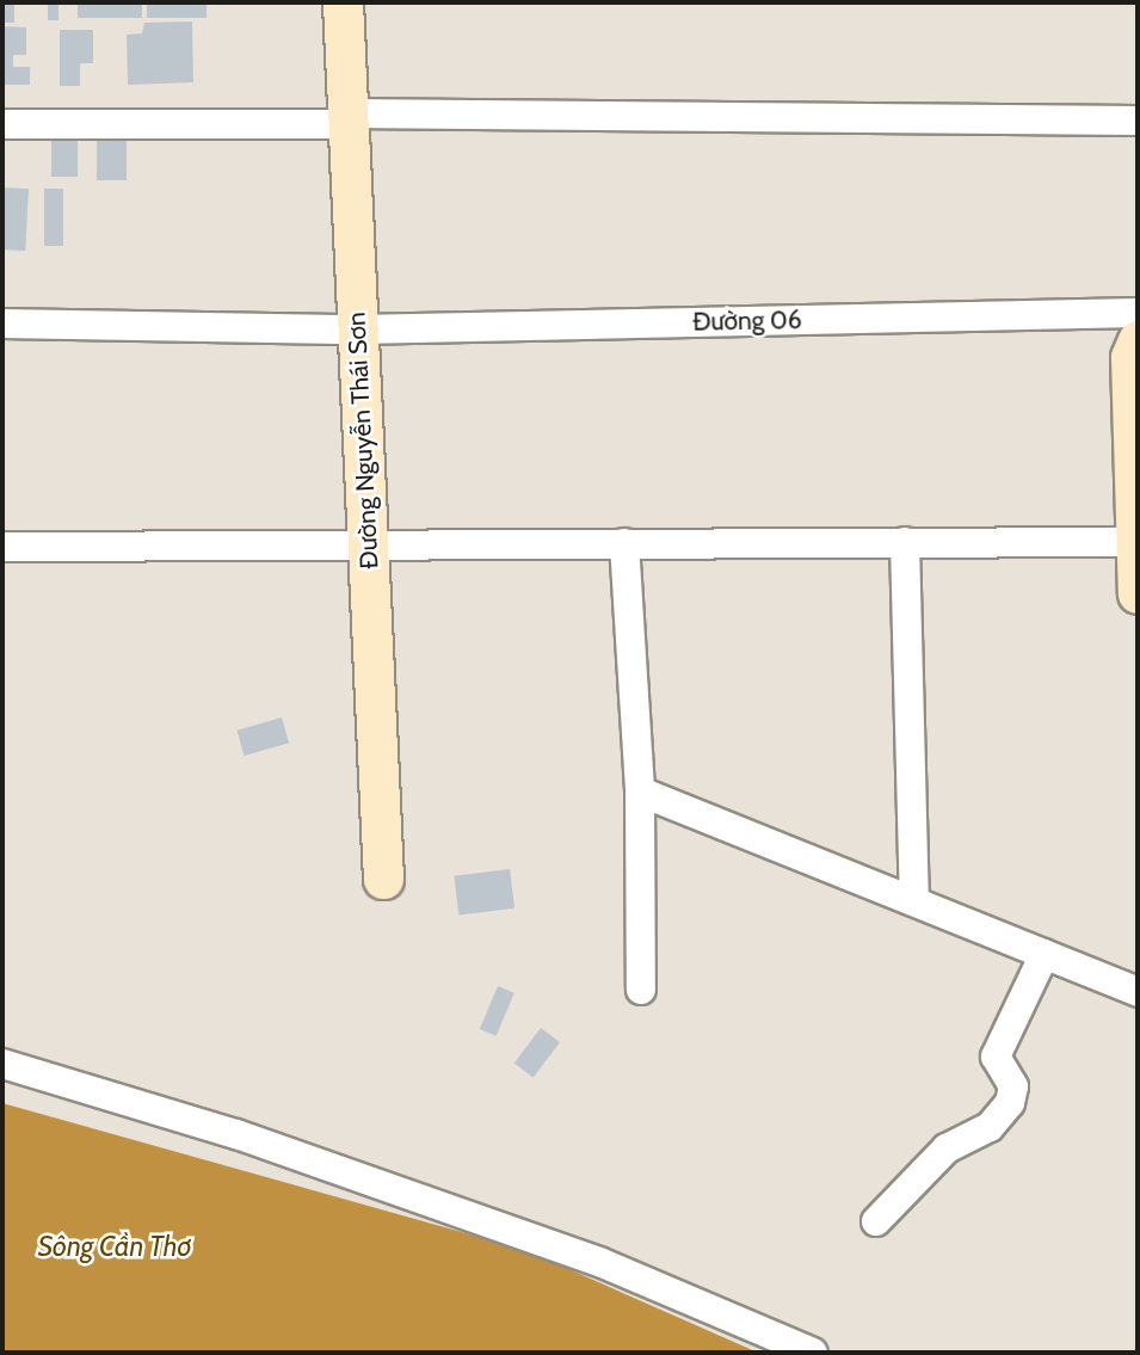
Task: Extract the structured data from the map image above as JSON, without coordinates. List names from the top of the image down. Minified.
{"streets":{"street":["Đường 06","Đường Nguyễn Thái Sơn"]},"crossings":[["Đường 06","Đường Nguyễn Thái Sơn"]],"water":["Sông Cần Thơ"]}
